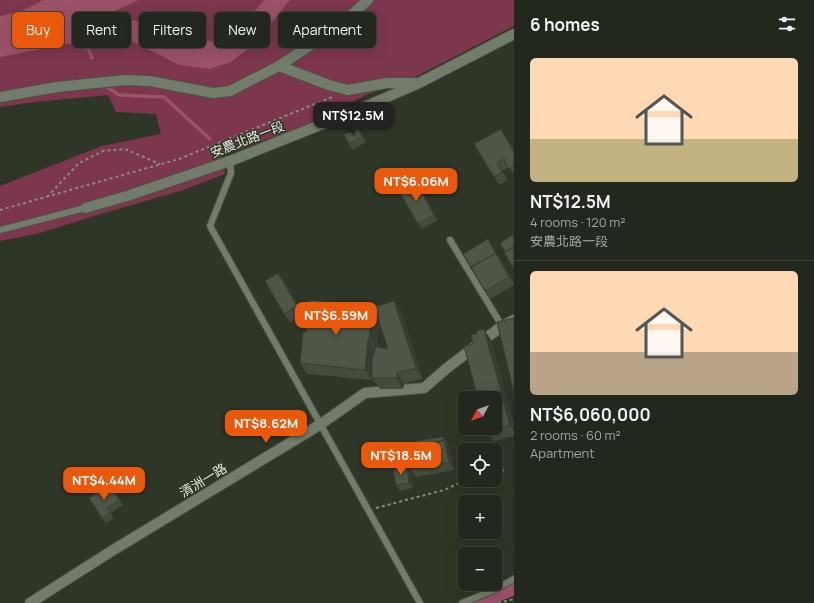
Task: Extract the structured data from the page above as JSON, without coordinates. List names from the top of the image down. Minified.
{"streets":{"street":["安農北路一段","清洲一路"]},"north":"bottom left","page":{"heading":"6 homes","chip":["Buy","Rent","Filters","New","Apartment"],"list":[{"name":"NT$12.5M","note":"4 rooms · 120 m² · 安農北路一段"},{"name":"NT$6,060,000","note":"2 rooms · 60 m² · Apartment"}],"price":["NT$12.5M","NT$6.06M","NT$6.59M","NT$8.62M","NT$18.5M","NT$4.44M"],"map_buttons":["+","−"]}}
